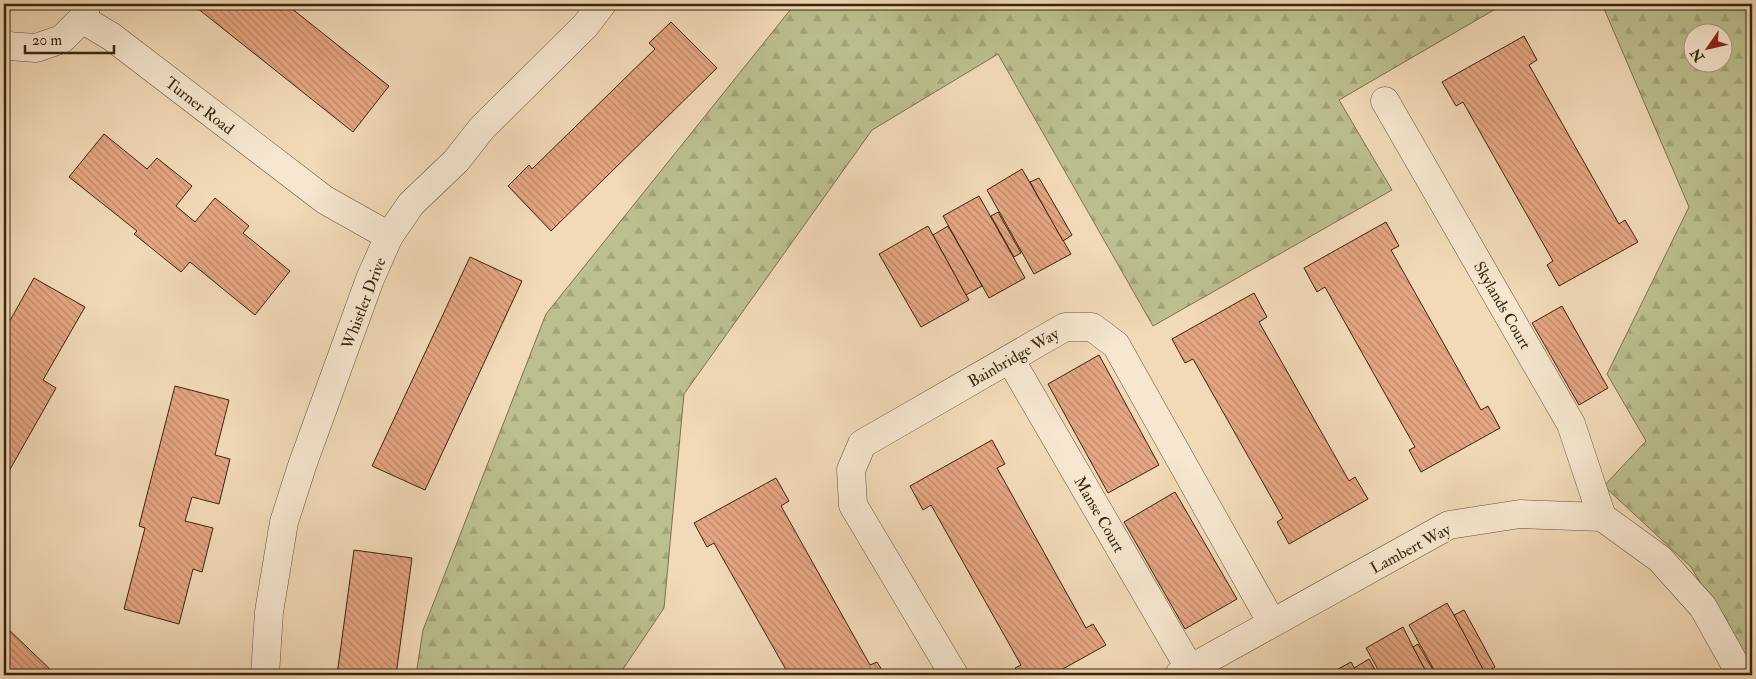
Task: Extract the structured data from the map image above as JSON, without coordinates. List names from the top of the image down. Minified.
{"streets":{"street":["Turner Road","Whistler Drive","Skylands Court","Bainbridge Way","Manse Court","Lambert Way"]},"crossings":[["Turner Road","Whistler Drive"],["Skylands Court","Lambert Way"],["Bainbridge Way","Manse Court"],["Bainbridge Way","Lambert Way"],["Manse Court","Lambert Way"]],"scale_bar":"20 m","north":"bottom left"}
